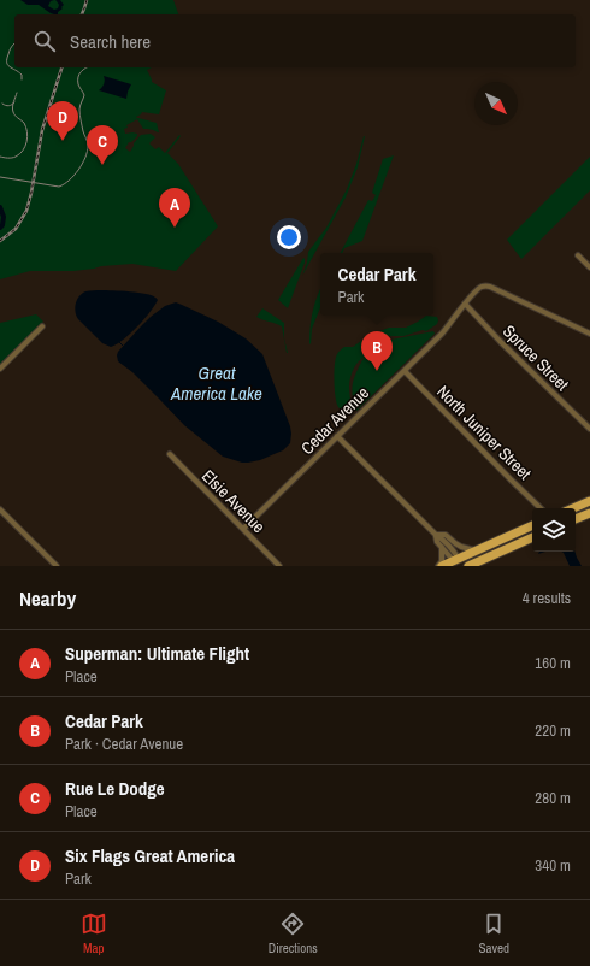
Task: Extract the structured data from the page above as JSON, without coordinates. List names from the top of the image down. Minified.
{"streets":{"street":["Spruce Street","Cedar Avenue","North Juniper Street","Elsie Avenue"]},"crossings":[["Spruce Street","Cedar Avenue"],["Cedar Avenue","North Juniper Street"],["Cedar Avenue","Elsie Avenue"]],"water":["Great America Lake"],"north":"bottom right","page":{"search":"Search here","pins":["D","C","A","B"],"popup":["Cedar Park","Park"],"heading":["Nearby","4 results"],"list":[{"mark":"A","name":"Superman: Ultimate Flight","note":"Place","value":"160 m"},{"mark":"B","name":"Cedar Park","note":"Park · Cedar Avenue","value":"220 m"},{"mark":"C","name":"Rue Le Dodge","note":"Place","value":"280 m"},{"mark":"D","name":"Six Flags Great America","note":"Park","value":"340 m"}],"nav":["Map","Directions","Saved"]}}
